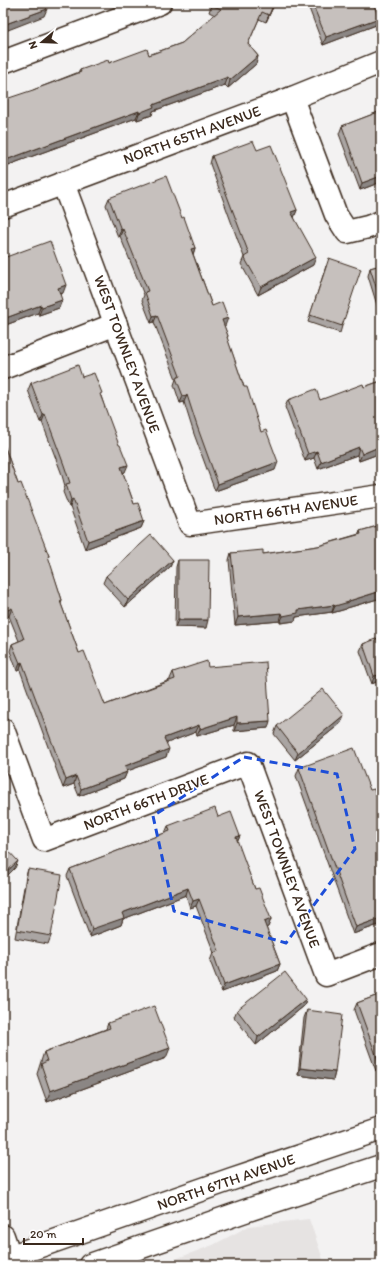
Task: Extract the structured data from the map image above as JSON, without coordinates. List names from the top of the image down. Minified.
{"streets":{"street":["NORTH 65TH AVENUE","WEST TOWNLEY AVENUE","NORTH 66TH AVENUE","NORTH 66TH DRIVE","NORTH 67TH AVENUE"]},"crossings":[["NORTH 65TH AVENUE","WEST TOWNLEY AVENUE"],["WEST TOWNLEY AVENUE","NORTH 66TH AVENUE"],["WEST TOWNLEY AVENUE","NORTH 66TH DRIVE"]],"scale_bar":"20 m","north":"left"}
